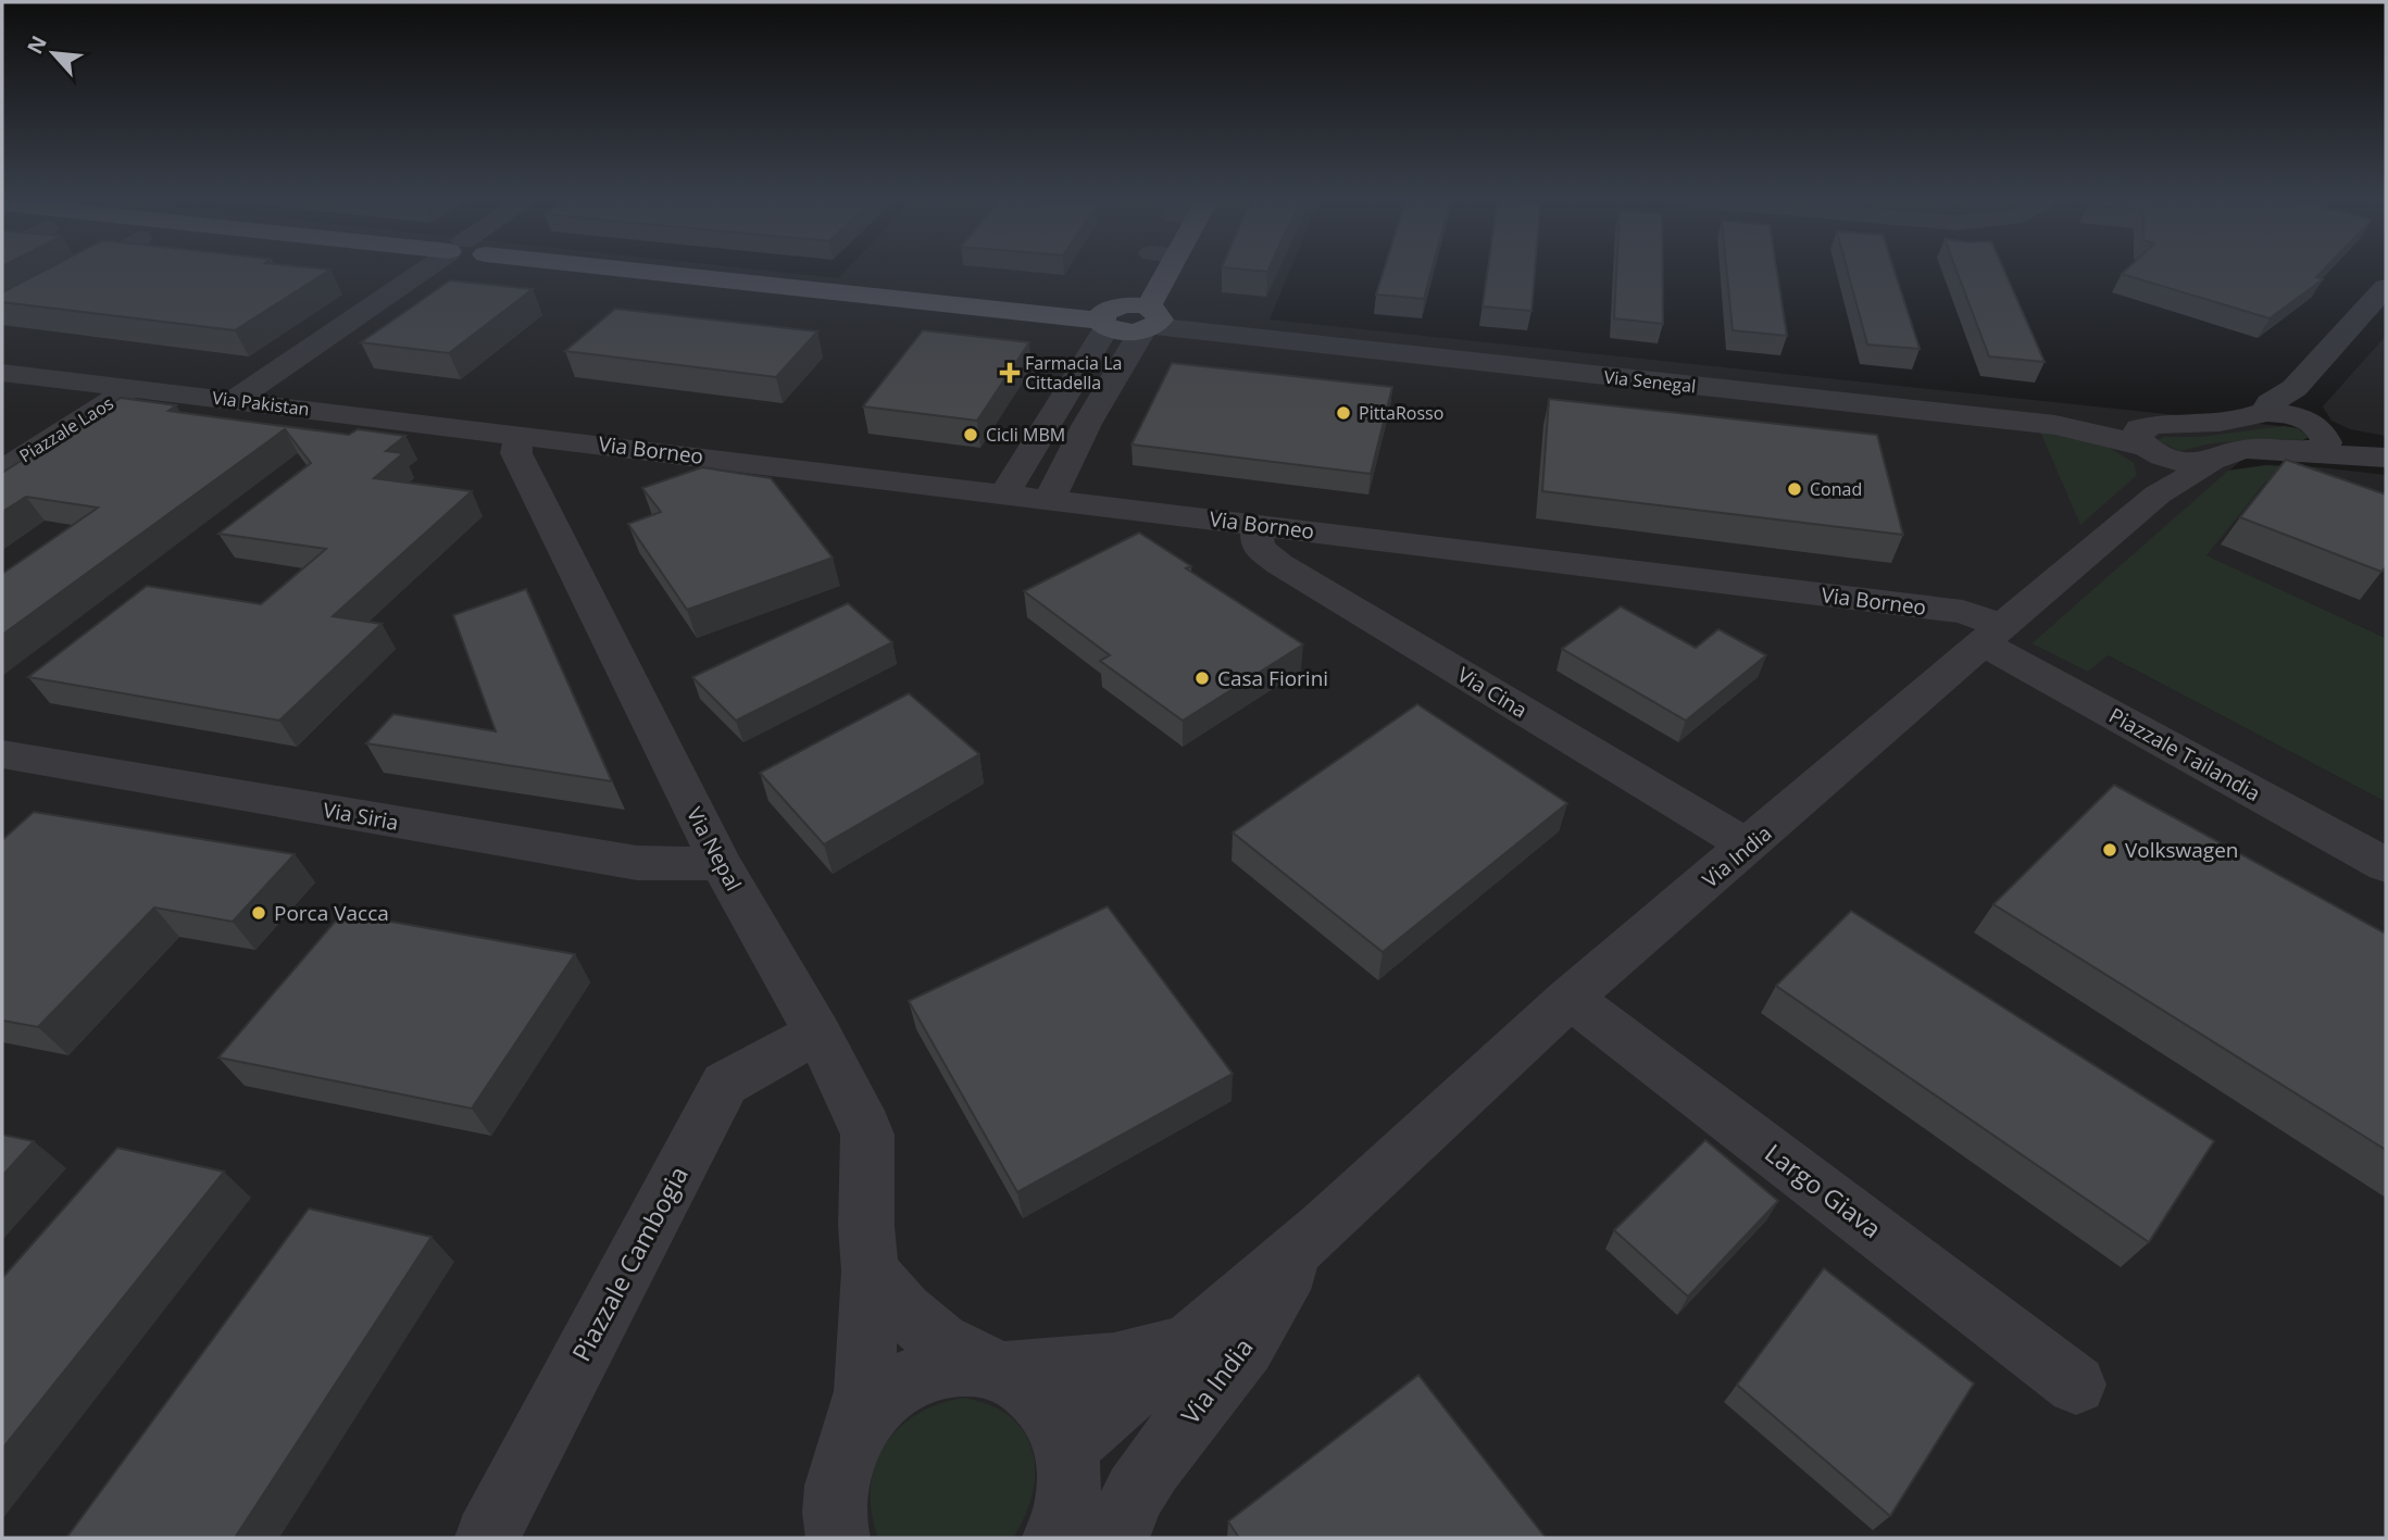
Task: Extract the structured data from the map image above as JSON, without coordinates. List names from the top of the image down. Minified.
{"streets":{"main road":["Via Senegal"],"street":["Via Pakistan","Piazzale Laos","Via Borneo","Via Cina","Piazzale Tailandia","Via Siria","Via Nepal","Via India","Largo Giava","Piazzale Cambogia"]},"crossings":[["Via Pakistan","Piazzale Laos"],["Via Pakistan","Via Borneo"],["Via Pakistan","Via Nepal"],["Via Borneo","Via Cina"],["Via Borneo","Piazzale Tailandia"],["Via Borneo","Via Nepal"],["Via Borneo","Via India"],["Via Cina","Via India"],["Piazzale Tailandia","Via India"],["Via Siria","Via Nepal"],["Via Nepal","Via India"],["Via Nepal","Piazzale Cambogia"],["Via India","Largo Giava"]],"places":{"health":["Farmacia La Cittadella"],"other":["PittaRosso","Cicli MBM","Conad","Casa Fiorini","Volkswagen","Porca Vacca"]},"north":"top left"}
